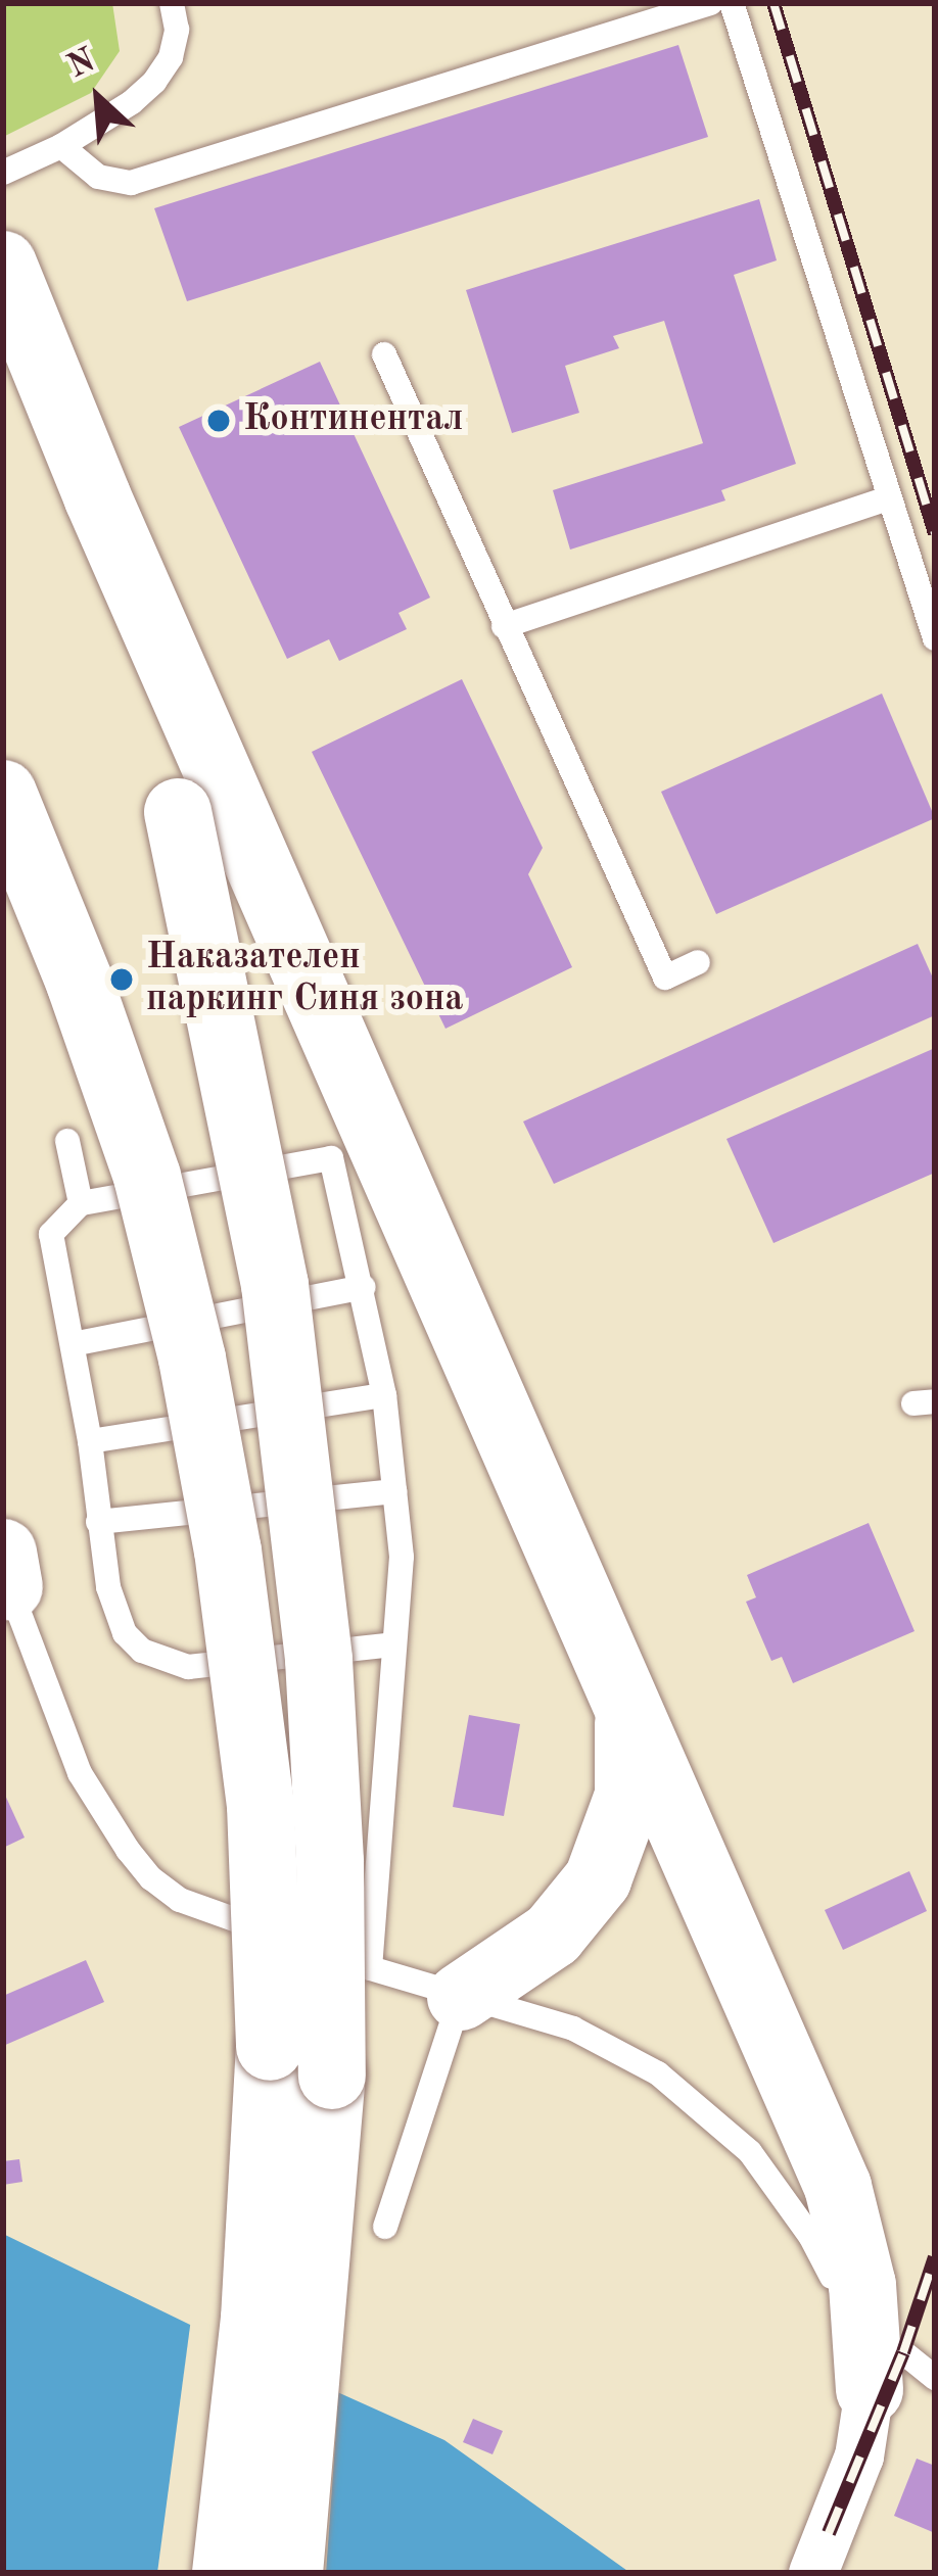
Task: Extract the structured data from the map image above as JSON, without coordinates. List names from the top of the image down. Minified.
{"places":["Континентал","Наказателен паркинг Синя зона"],"north":"top left"}
